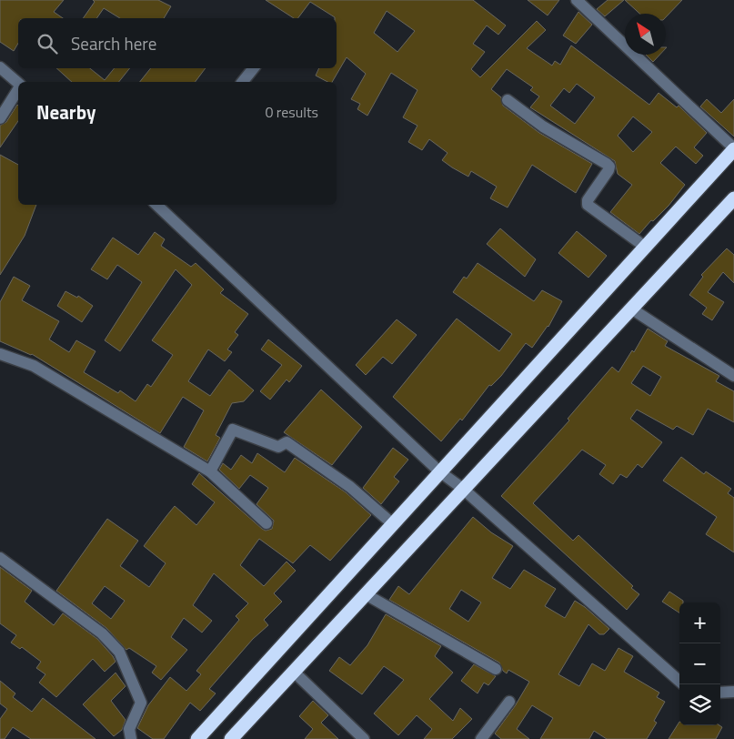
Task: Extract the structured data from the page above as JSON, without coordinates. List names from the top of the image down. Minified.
{"north":"top left","page":{"search":"Search here","heading":["Nearby","0 results"],"map_buttons":["+","−"]}}
